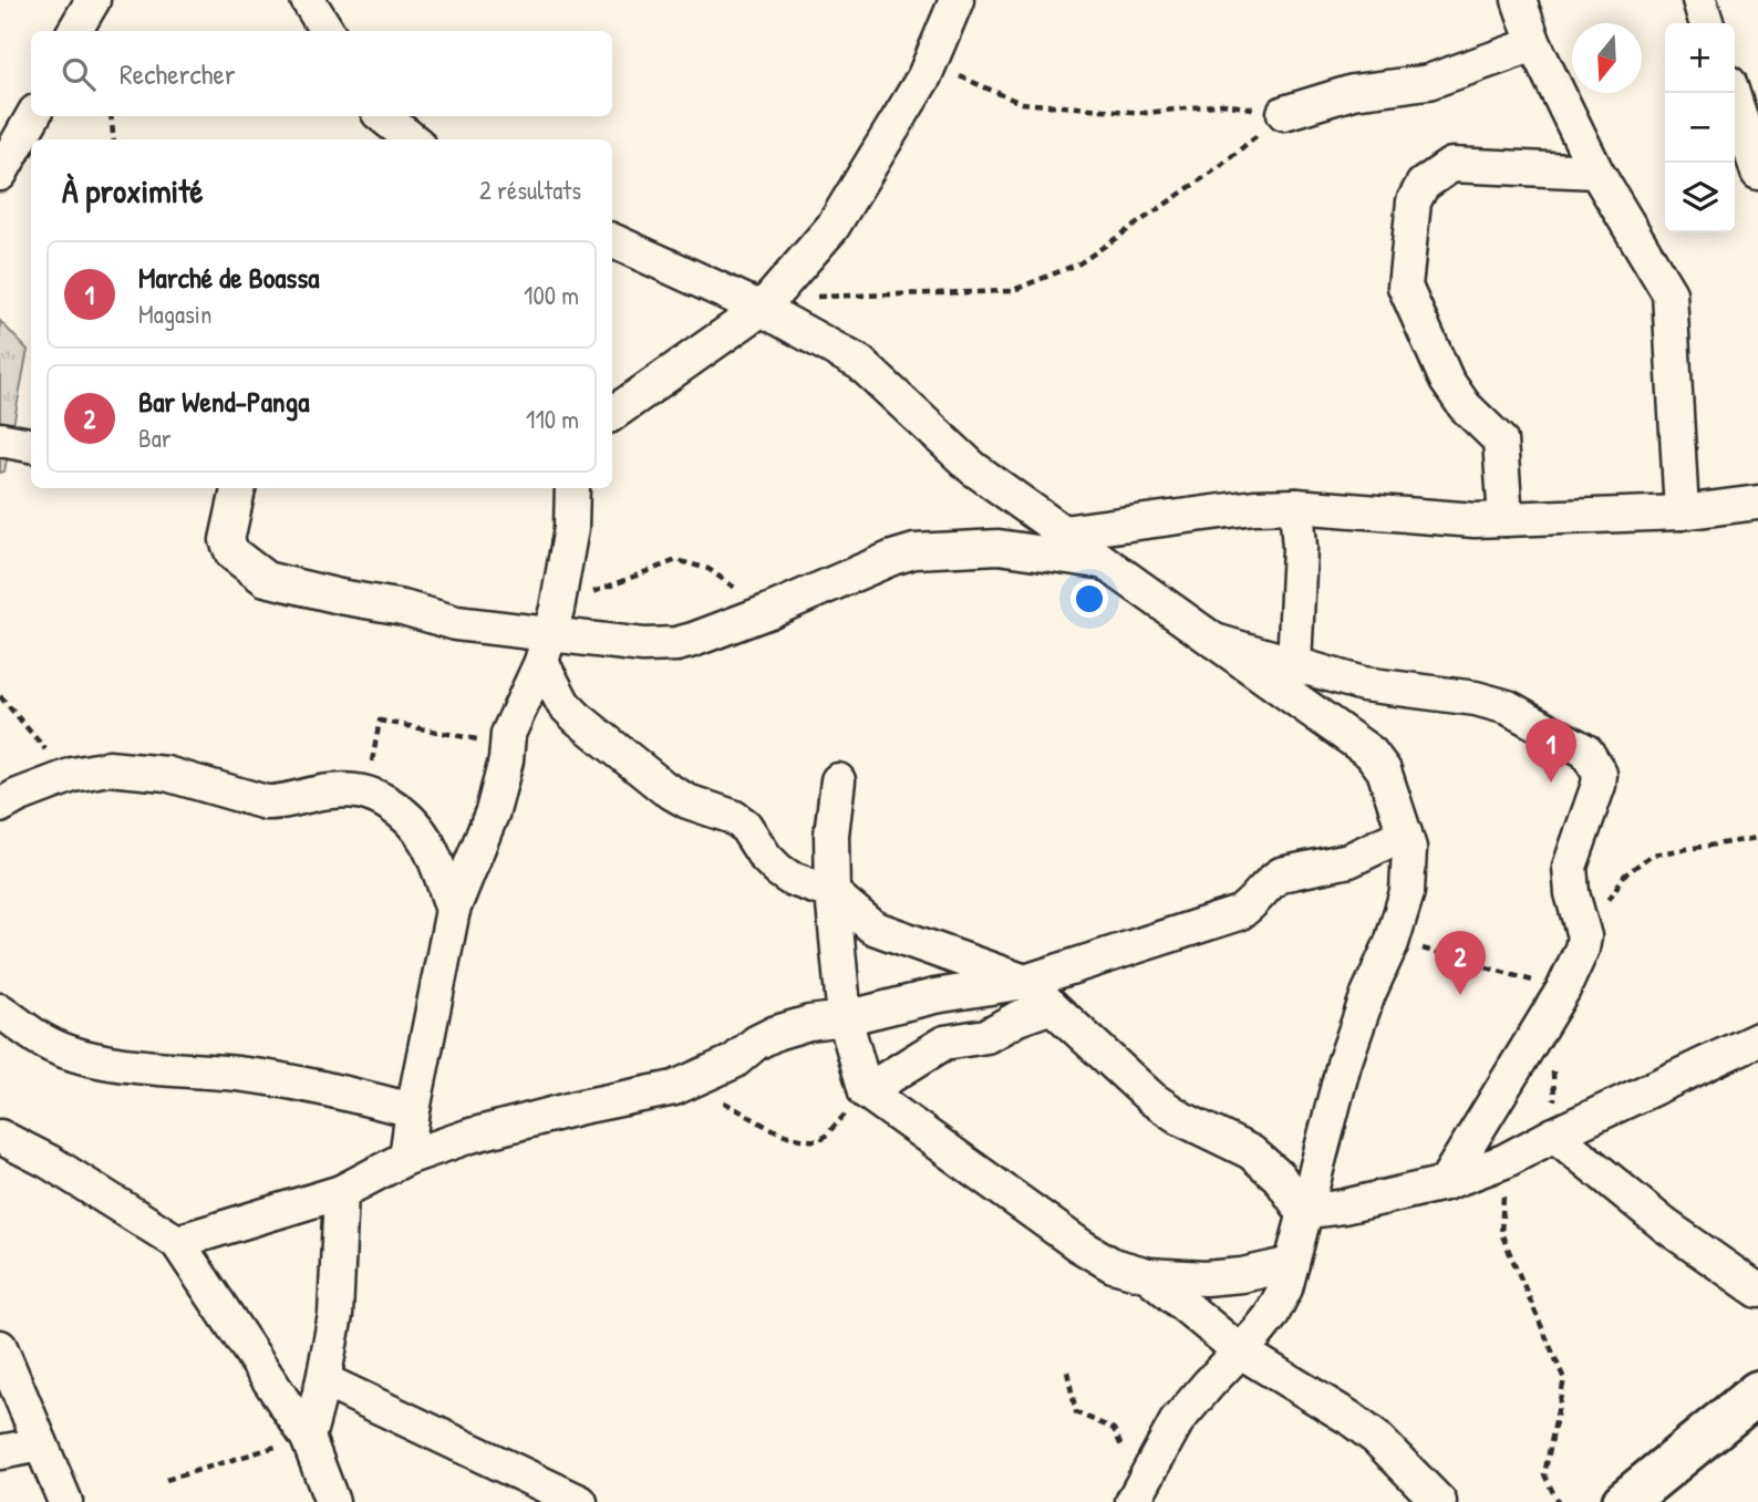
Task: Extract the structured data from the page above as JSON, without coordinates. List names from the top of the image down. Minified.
{"north":"bottom","page":{"map_buttons":["+","−"],"search":"Rechercher","heading":["À proximité","2 résultats"],"list":[{"mark":"1","name":"Marché de Boassa","note":"Magasin","value":"100 m"},{"mark":"2","name":"Bar Wend-Panga","note":"Bar","value":"110 m"}],"pins":["1","2"]}}
